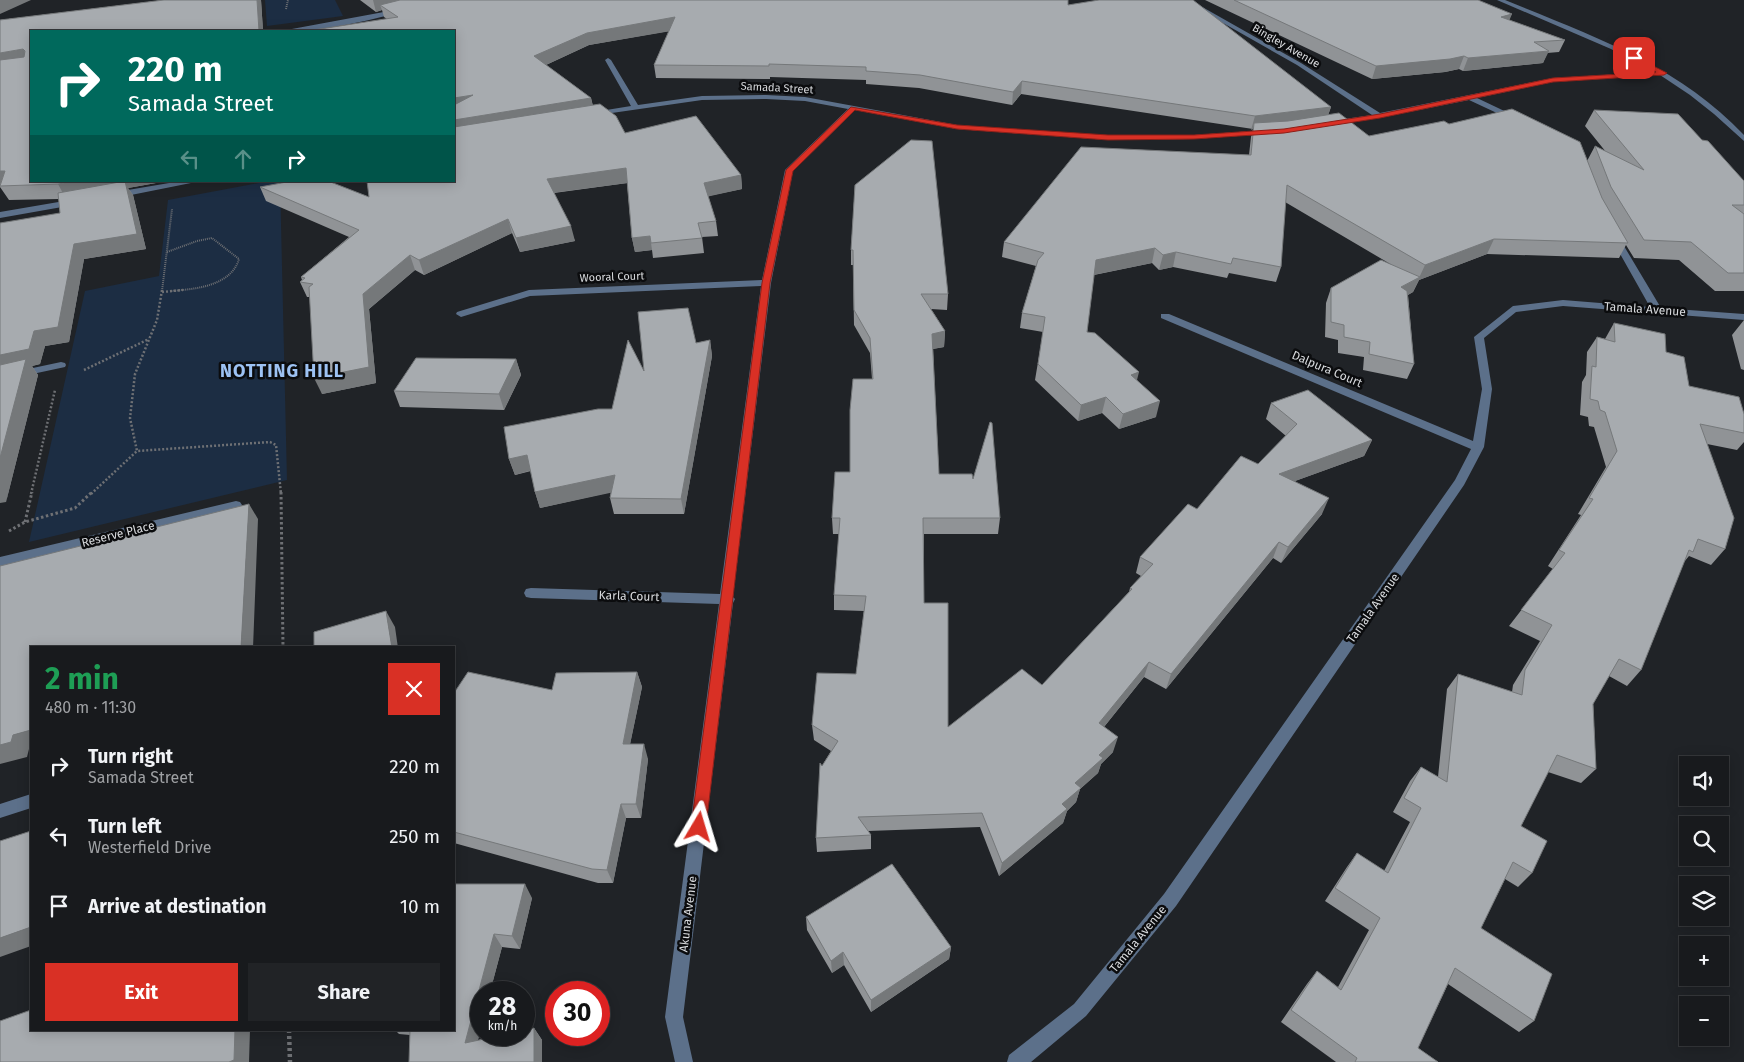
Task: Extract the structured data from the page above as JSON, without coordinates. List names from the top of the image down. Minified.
{"streets":{"street":["Bingley Avenue","Samada Street","Wooral Court","Tamala Avenue","Dalpura Court","Reserve Place","Karla Court","Akuna Avenue"]},"crossings":[["Samada Street","Akuna Avenue"],["Wooral Court","Akuna Avenue"],["Tamala Avenue","Dalpura Court"],["Karla Court","Akuna Avenue"]],"districts":["NOTTING HILL"],"page":{"turn":["220 m","Samada Street"],"heading":["2 min","480 m · 11:30"],"list":[{"name":"Turn right","note":"Samada Street","value":"220 m"},{"name":"Turn left","note":"Westerfield Drive","value":"250 m"},{"name":"Arrive at destination","value":"10 m"}],"map_buttons":["+","−"],"buttons":["Exit","Share"],"speed":"28 km/h","limit":"30"}}
